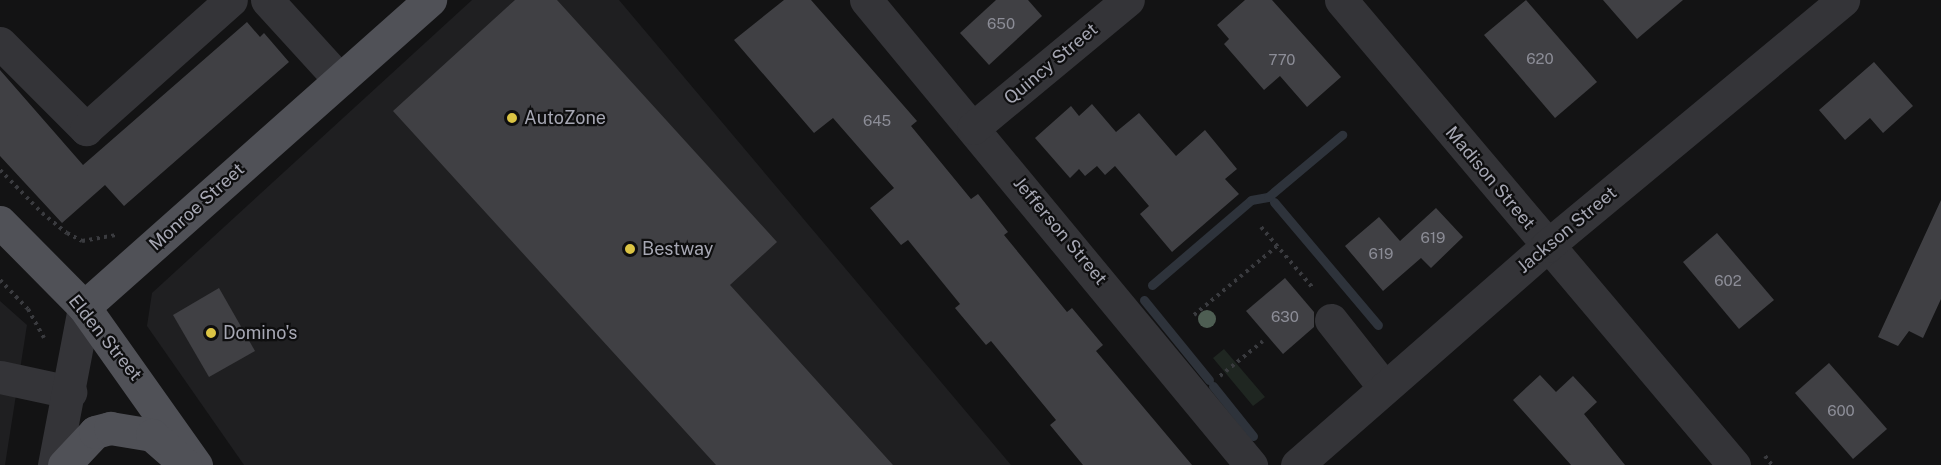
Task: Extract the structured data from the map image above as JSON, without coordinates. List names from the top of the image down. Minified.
{"streets":{"main road":["Monroe Street","Elden Street"],"street":["Quincy Street","Madison Street","Jackson Street","Jefferson Street"]},"crossings":[["Quincy Street","Jefferson Street"],["Madison Street","Jackson Street"],["Monroe Street","Elden Street"]],"places":["AutoZone","Bestway","Domino's"],"house_numbers":["650","620","770","645","619","619","602","630","600"]}
